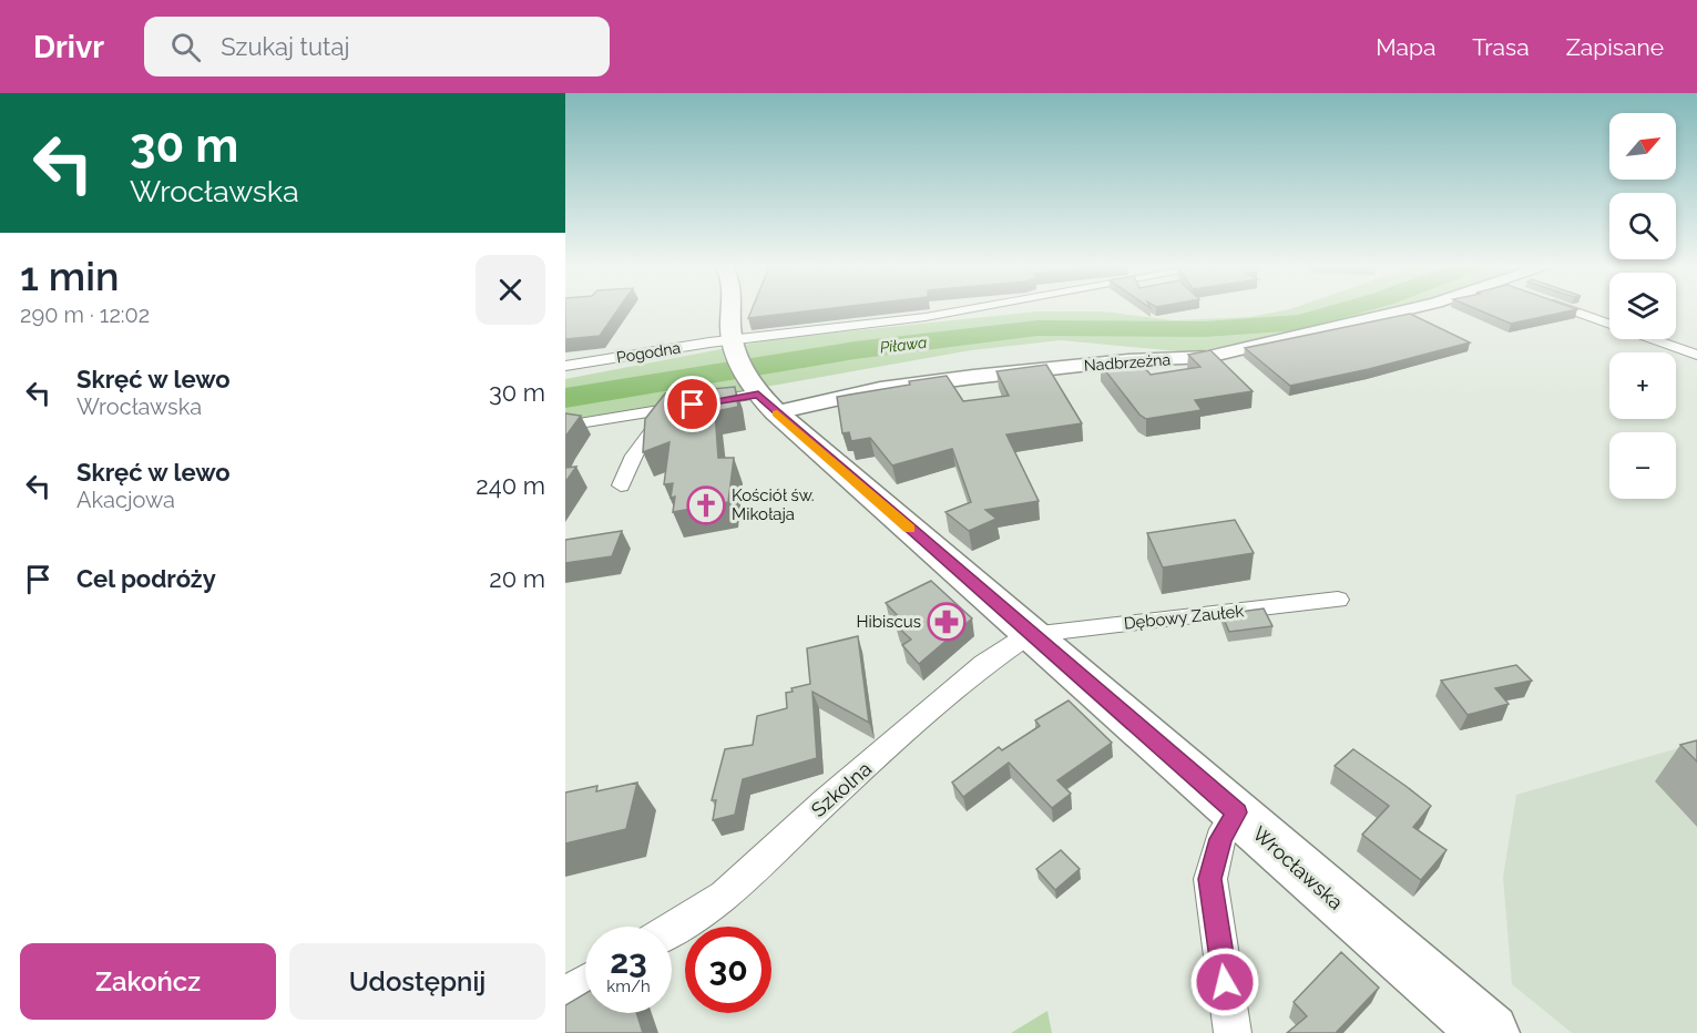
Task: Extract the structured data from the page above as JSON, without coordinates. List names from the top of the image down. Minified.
{"streets":{"main road":["Wrocławska"],"street":["Pogodna","Nadbrzeżna","Dębowy Zaułek","Szkolna"]},"crossings":[["Nadbrzeżna","Wrocławska"],["Dębowy Zaułek","Szkolna"],["Dębowy Zaułek","Wrocławska"],["Szkolna","Wrocławska"]],"water":["Piława"],"places":{"church":["Kościół św. Mikołaja"],"pharmacy":["Hibiscus"]},"north":"top right","page":{"header":"Drivr","search":"Szukaj tutaj","nav":["Mapa","Trasa","Zapisane"],"turn":["30 m","Wrocławska"],"map_buttons":["+","−"],"heading":["1 min","290 m · 12:02"],"list":[{"name":"Skręć w lewo","note":"Wrocławska","value":"30 m"},{"name":"Skręć w lewo","note":"Akacjowa","value":"240 m"},{"name":"Cel podróży","value":"20 m"}],"speed":"23 km/h","limit":"30","buttons":["Zakończ","Udostępnij"]}}
